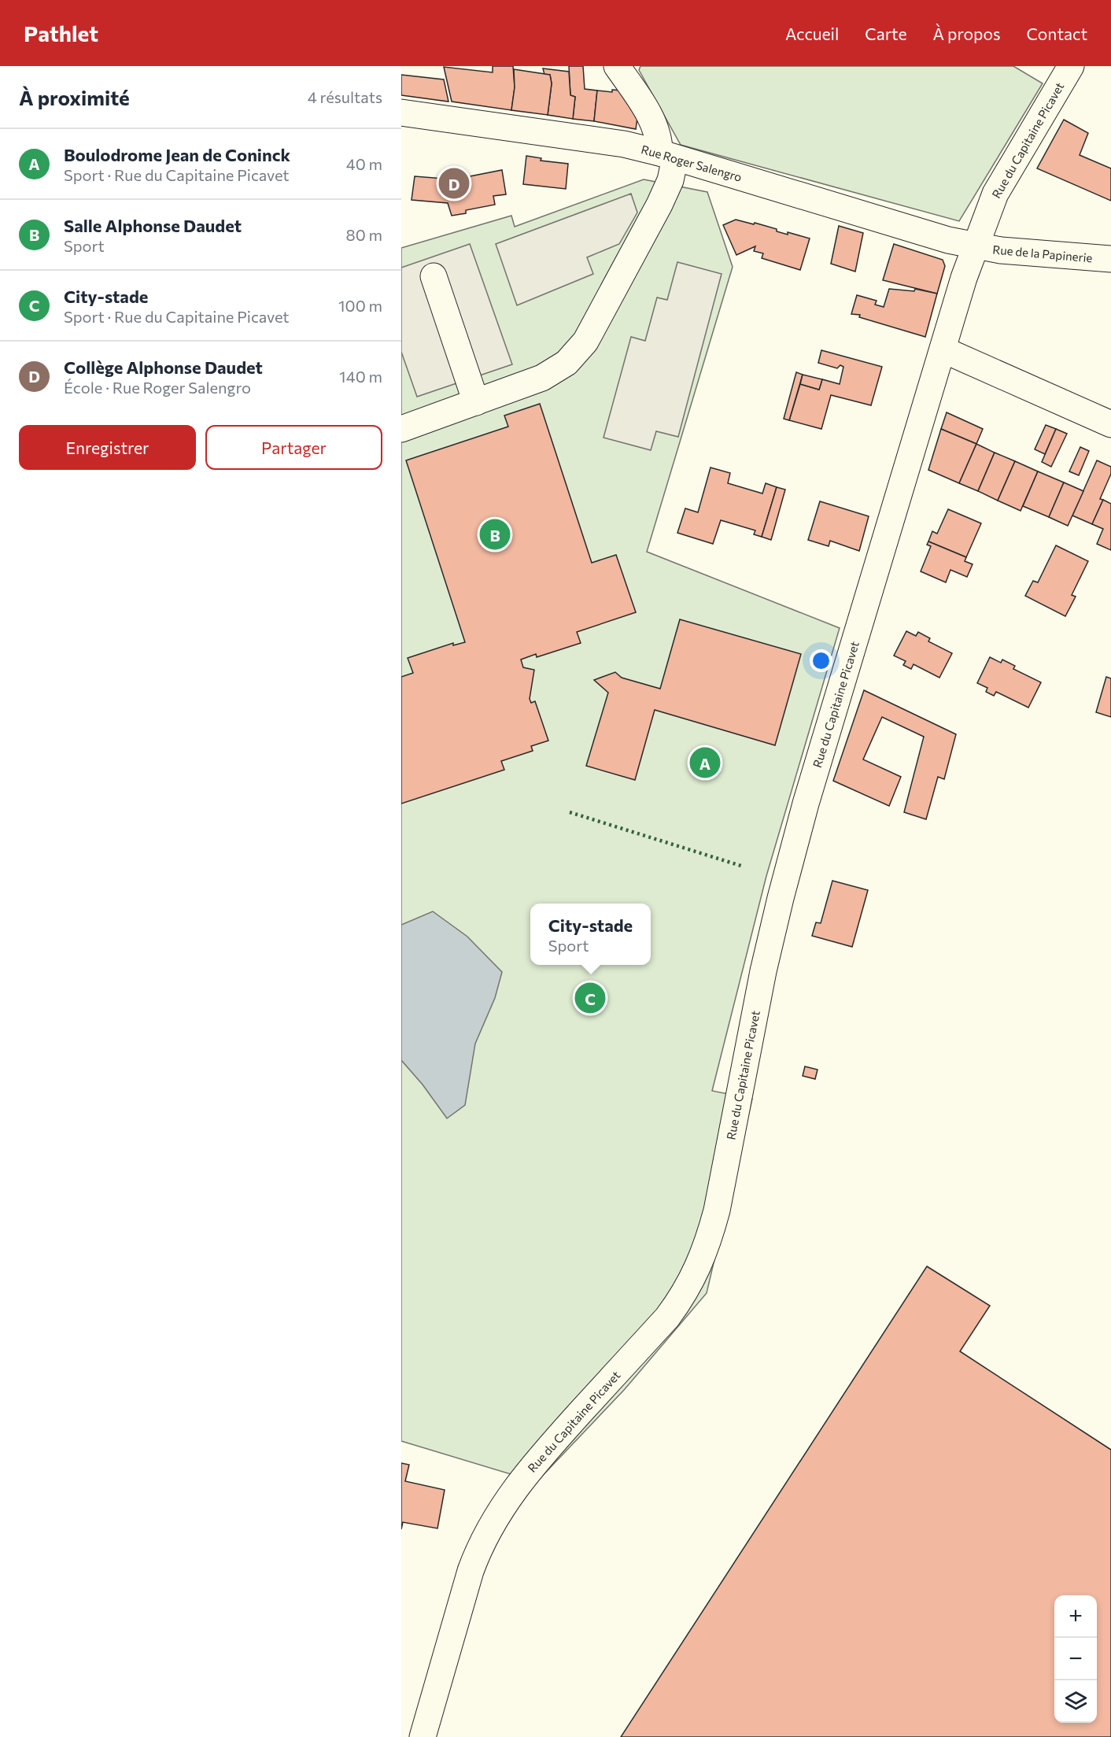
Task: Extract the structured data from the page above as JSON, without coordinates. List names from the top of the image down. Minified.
{"streets":{"street":["Rue du Capitaine Picavet","Rue Roger Salengro","Rue de la Papinerie"]},"crossings":[["Rue du Capitaine Picavet","Rue Roger Salengro"],["Rue du Capitaine Picavet","Rue de la Papinerie"],["Rue Roger Salengro","Rue de la Papinerie"]],"page":{"header":"Pathlet","nav":["Accueil","Carte","À propos","Contact"],"heading":["À proximité","4 résultats"],"list":[{"mark":"A","name":"Boulodrome Jean de Coninck","note":"Sport · Rue du Capitaine Picavet","value":"40 m"},{"mark":"B","name":"Salle Alphonse Daudet","note":"Sport","value":"80 m"},{"mark":"C","name":"City-stade","note":"Sport · Rue du Capitaine Picavet","value":"100 m"},{"mark":"D","name":"Collège Alphonse Daudet","note":"École · Rue Roger Salengro","value":"140 m"}],"pins":["D","B","A","C"],"buttons":["Enregistrer","Partager"],"popup":["City-stade","Sport"],"map_buttons":["+","−"]}}
